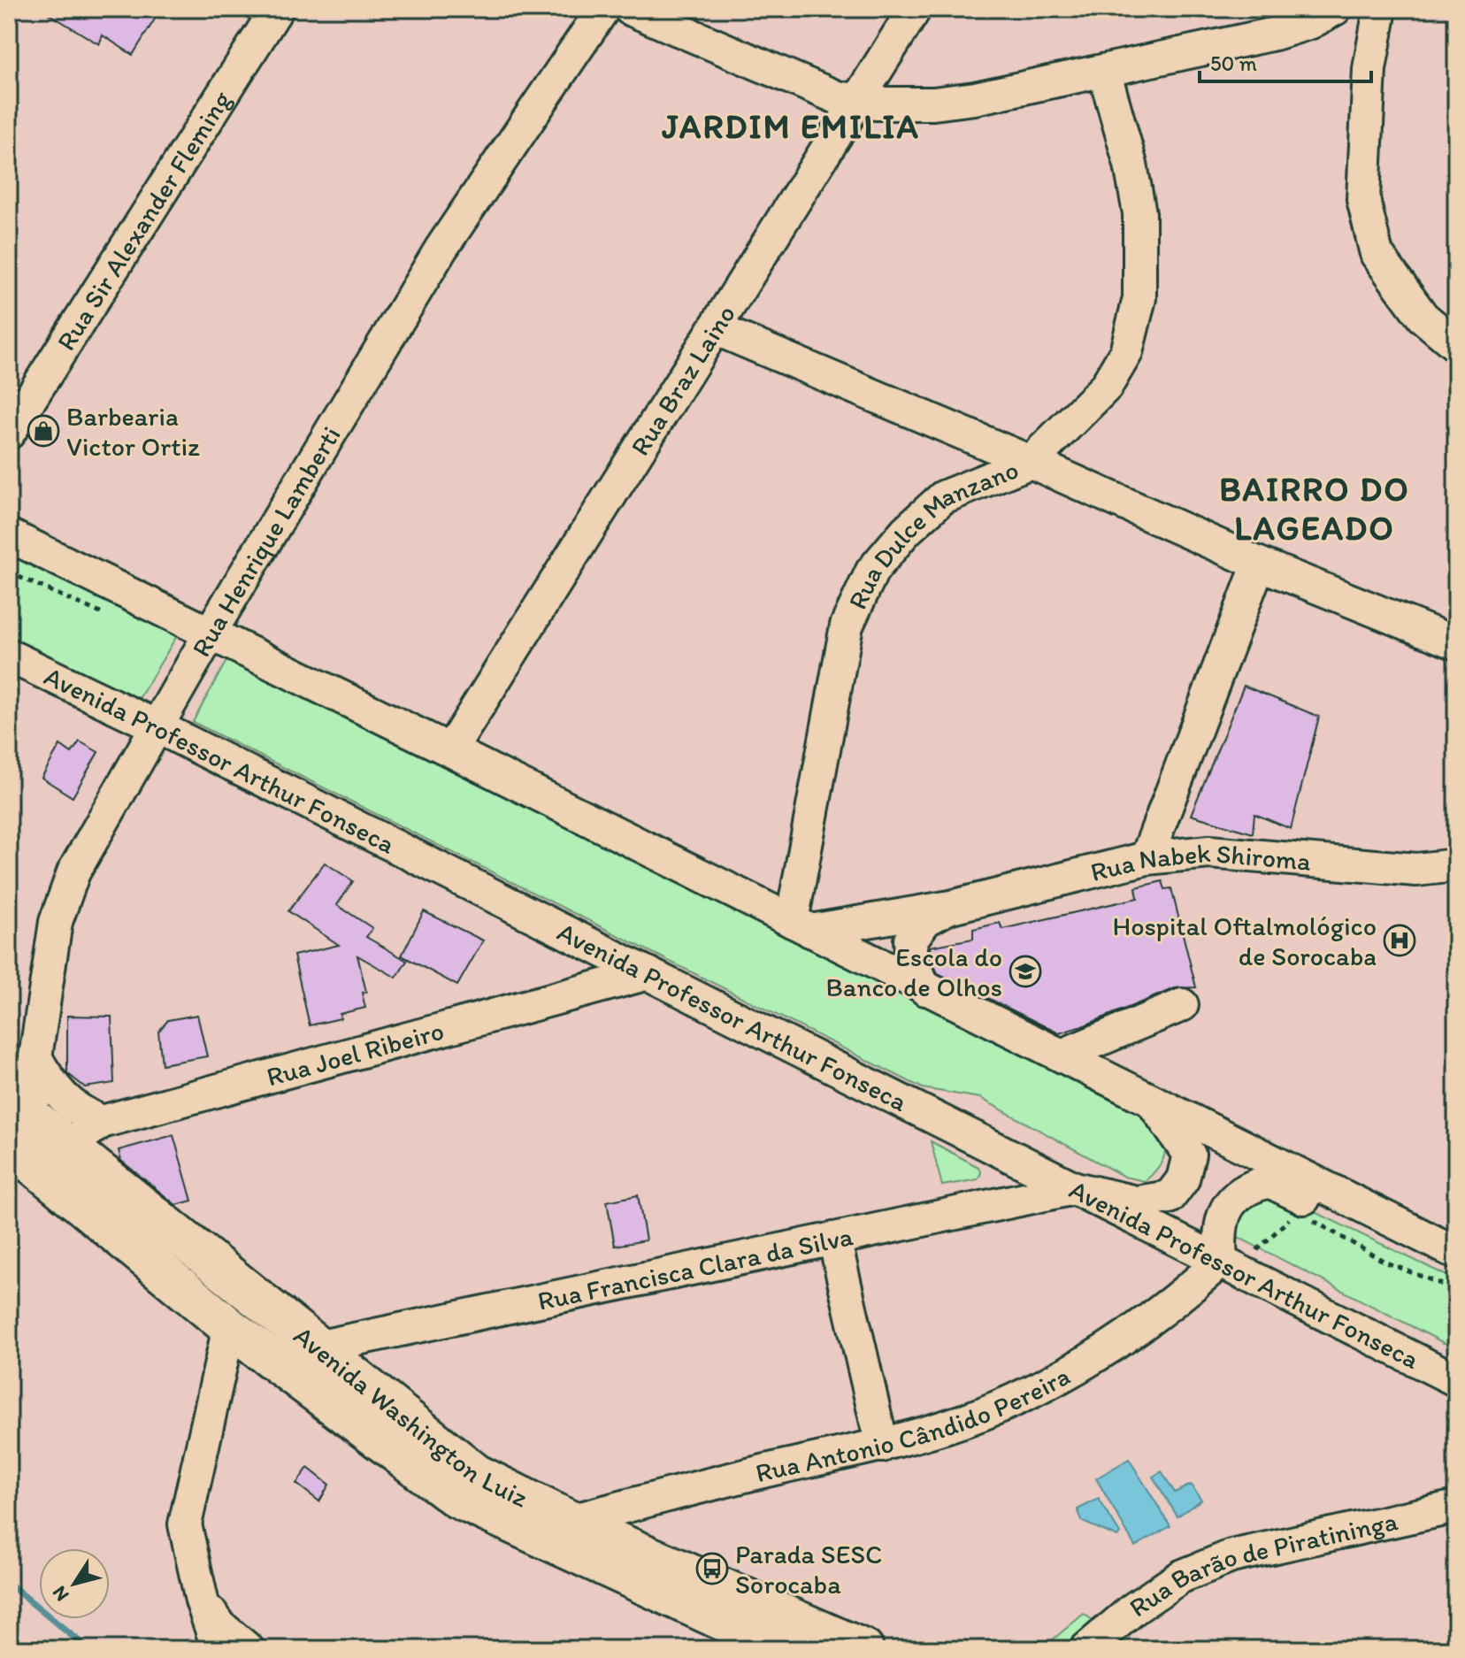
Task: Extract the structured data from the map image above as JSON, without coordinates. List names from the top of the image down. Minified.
{"streets":{"main road":["Avenida Washington Luiz"],"street":["Rua Sir Alexander Fleming","Rua Braz Laino","Rua Dulce Manzano","Rua Henrique Lamberti","Avenida Professor Arthur Fonseca","Rua Nabek Shiroma","Rua Joel Ribeiro","Rua Francisca Clara da Silva","Rua Antonio Cândido Pereira","Rua Barão de Piratininga"]},"crossings":[["Rua Dulce Manzano","Rua Nabek Shiroma"],["Rua Henrique Lamberti","Avenida Professor Arthur Fonseca"],["Rua Henrique Lamberti","Avenida Washington Luiz"],["Avenida Professor Arthur Fonseca","Rua Joel Ribeiro"],["Avenida Professor Arthur Fonseca","Rua Francisca Clara da Silva"],["Avenida Professor Arthur Fonseca","Rua Antonio Cândido Pereira"],["Rua Joel Ribeiro","Avenida Washington Luiz"],["Rua Francisca Clara da Silva","Avenida Washington Luiz"],["Avenida Washington Luiz","Rua Antonio Cândido Pereira"]],"districts":["JARDIM EMILIA","BAIRRO DO LAGEADO"],"places":{"shop":["Barbearia Victor Ortiz"],"hospital":["Hospital Oftalmológico de Sorocaba"],"school or university":["Escola do Banco de Olhos"],"bus stop":["Parada SESC Sorocaba"]},"scale_bar":"50 m","north":"bottom left"}
